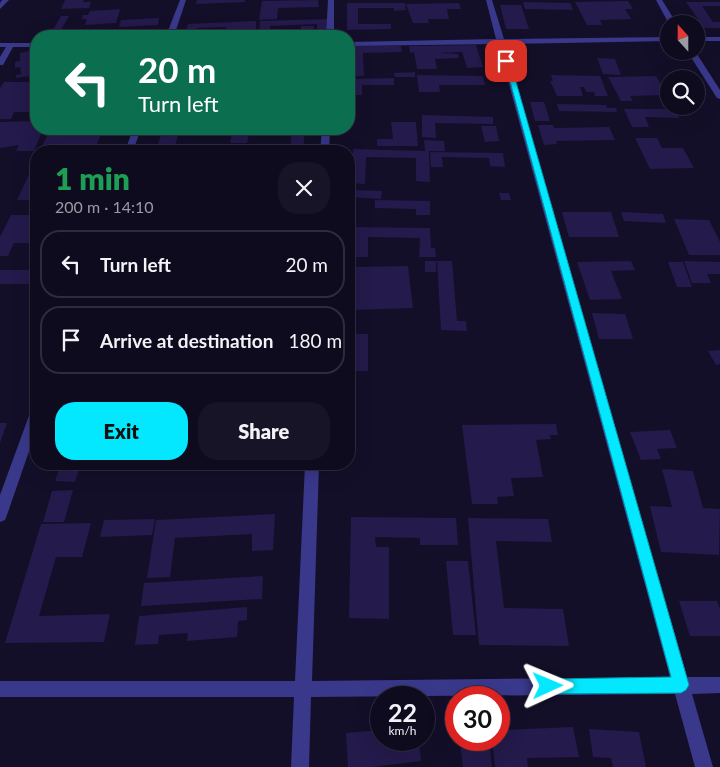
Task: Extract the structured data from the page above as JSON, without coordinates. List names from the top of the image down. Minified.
{"north":"top","page":{"turn":["20 m","Turn left"],"heading":["1 min","200 m · 14:10"],"list":[{"name":"Turn left","value":"20 m"},{"name":"Arrive at destination","value":"180 m"}],"buttons":["Exit","Share"],"speed":"22 km/h","limit":"30"}}
